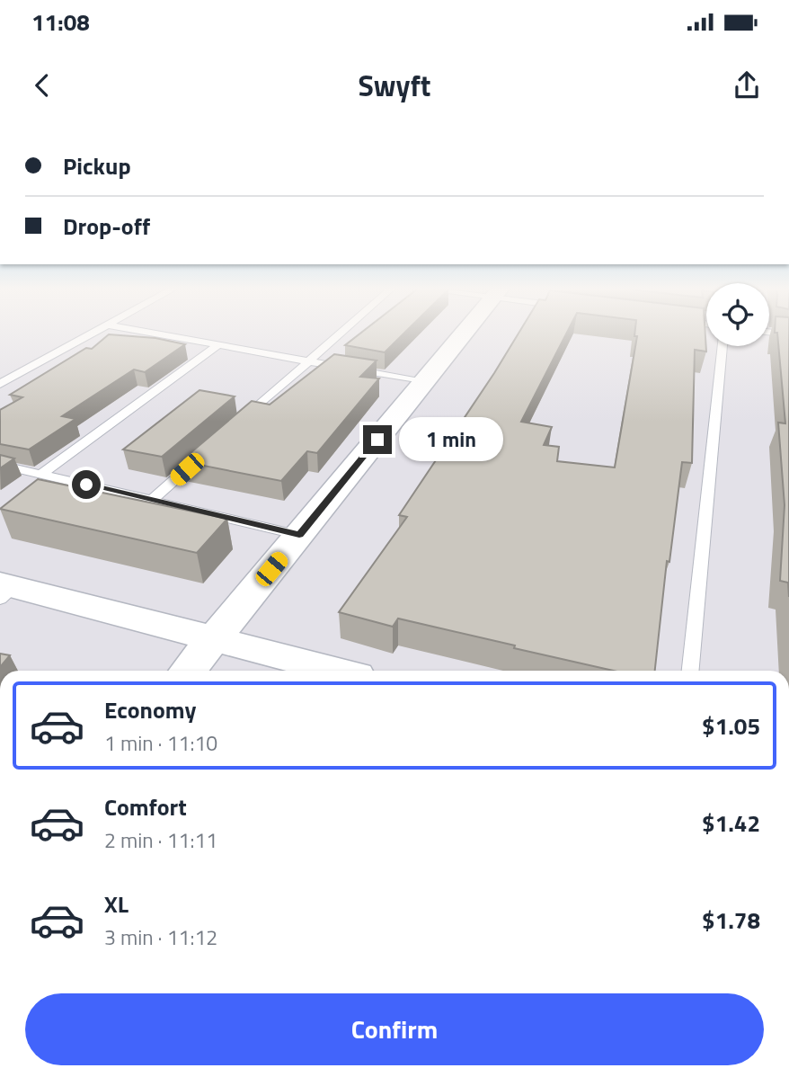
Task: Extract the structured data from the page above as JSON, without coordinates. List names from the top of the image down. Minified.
{"page":{"status":"11:08","header":"Swyft","banner":["Pickup","Drop-off"],"bubble":"1 min","list":[{"name":"Economy","note":"1 min · 11:10","value":"$1.05"},{"name":"Comfort","note":"2 min · 11:11","value":"$1.42"},{"name":"XL","note":"3 min · 11:12","value":"$1.78"}],"buttons":"Confirm"}}
